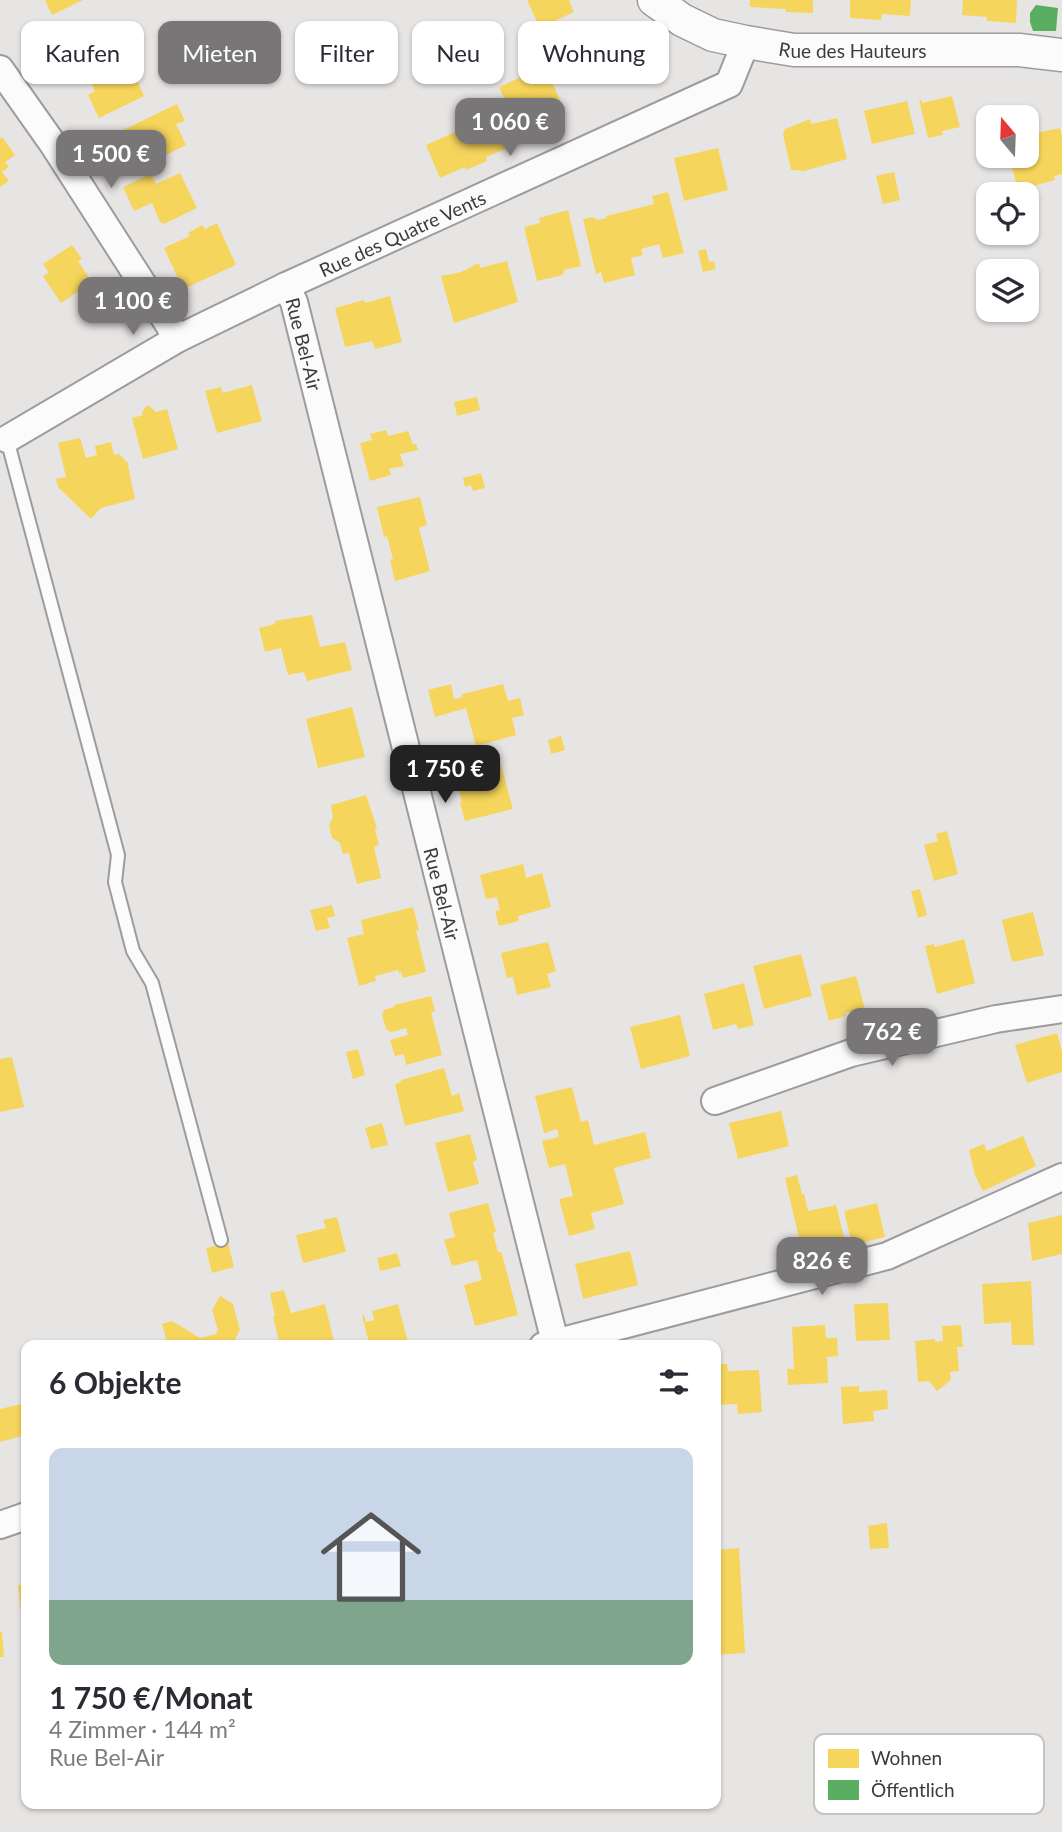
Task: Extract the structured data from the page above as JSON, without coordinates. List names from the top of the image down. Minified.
{"streets":{"street":["Rue des Hauteurs","Rue des Quatre Vents","Rue Bel-Air"]},"crossings":[["Rue des Hauteurs","Rue des Quatre Vents"],["Rue des Quatre Vents","Rue Bel-Air"]],"legend":["Wohnen","Öffentlich"],"north":"top","page":{"chip":["Kaufen","Mieten","Filter","Neu","Wohnung"],"price":["1 060 €","1 500 €","1 100 €","1 750 €","762 €","826 €"],"heading":"6 Objekte","list":[{"name":"1 750 €/Monat","note":"4 Zimmer · 144 m² · Rue Bel-Air"}]}}
